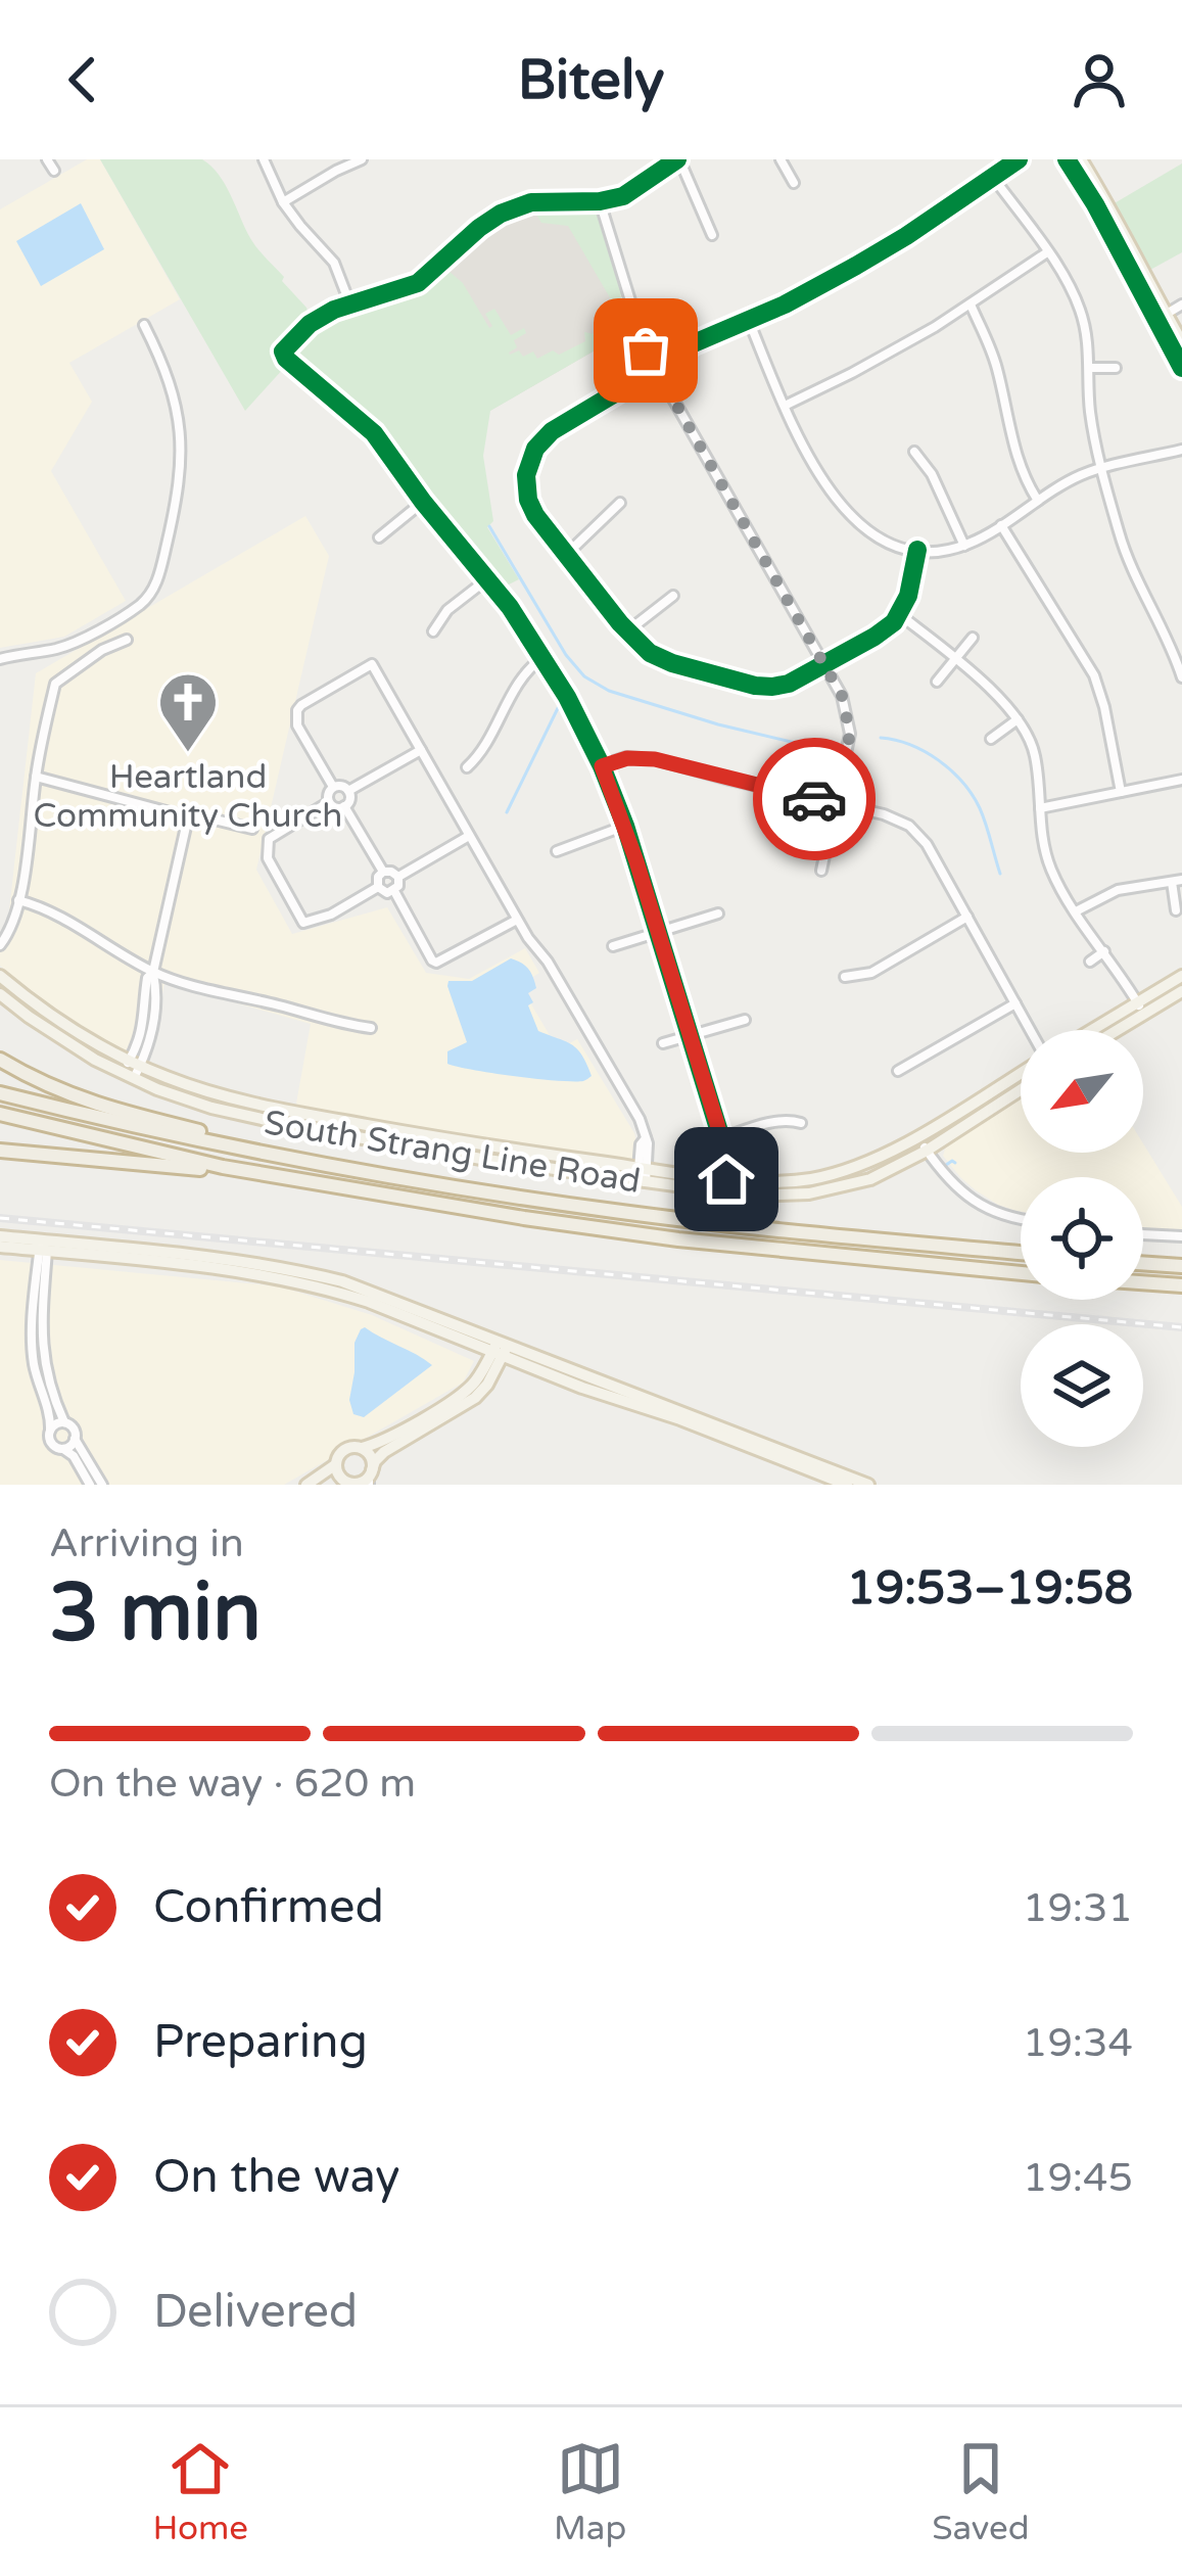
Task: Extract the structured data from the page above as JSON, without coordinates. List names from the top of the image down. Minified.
{"streets":{"main road":["South Strang Line Road"]},"places":{"church":["Heartland Community Church"]},"north":"bottom left","page":{"header":"Bitely","heading":["3 min","Arriving in","19:53–19:58"],"bar":"On the way · 620 m","list":[["Confirmed","19:31"],["Preparing","19:34"],["On the way","19:45"],"Delivered"],"tabs":["Home","Map","Saved"]}}
